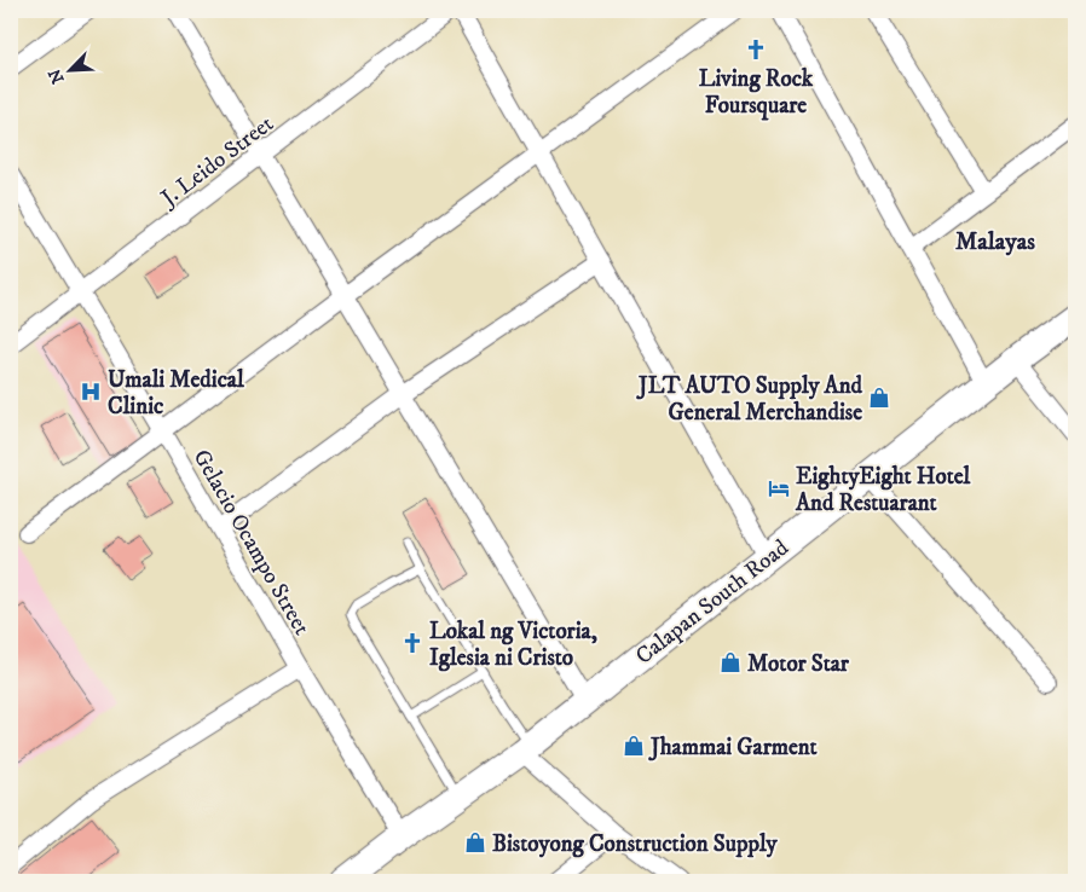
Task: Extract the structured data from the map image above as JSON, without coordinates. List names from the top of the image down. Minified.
{"streets":{"highway":["Calapan South Road"],"street":["J. Leido Street","Gelacio Ocampo Street"]},"crossings":[["J. Leido Street","Gelacio Ocampo Street"],["Gelacio Ocampo Street","Calapan South Road"]],"districts":["Malayas"],"places":{"church":["Living Rock Foursquare","Lokal ng Victoria, Iglesia ni Cristo"],"hospital":["Umali Medical Clinic"],"shop":["JLT AUTO Supply And General Merchandise","Motor Star","Jhammai Garment","Bistoyong Construction Supply"],"hotel":["EightyEight Hotel And Restuarant"]},"north":"bottom left"}
